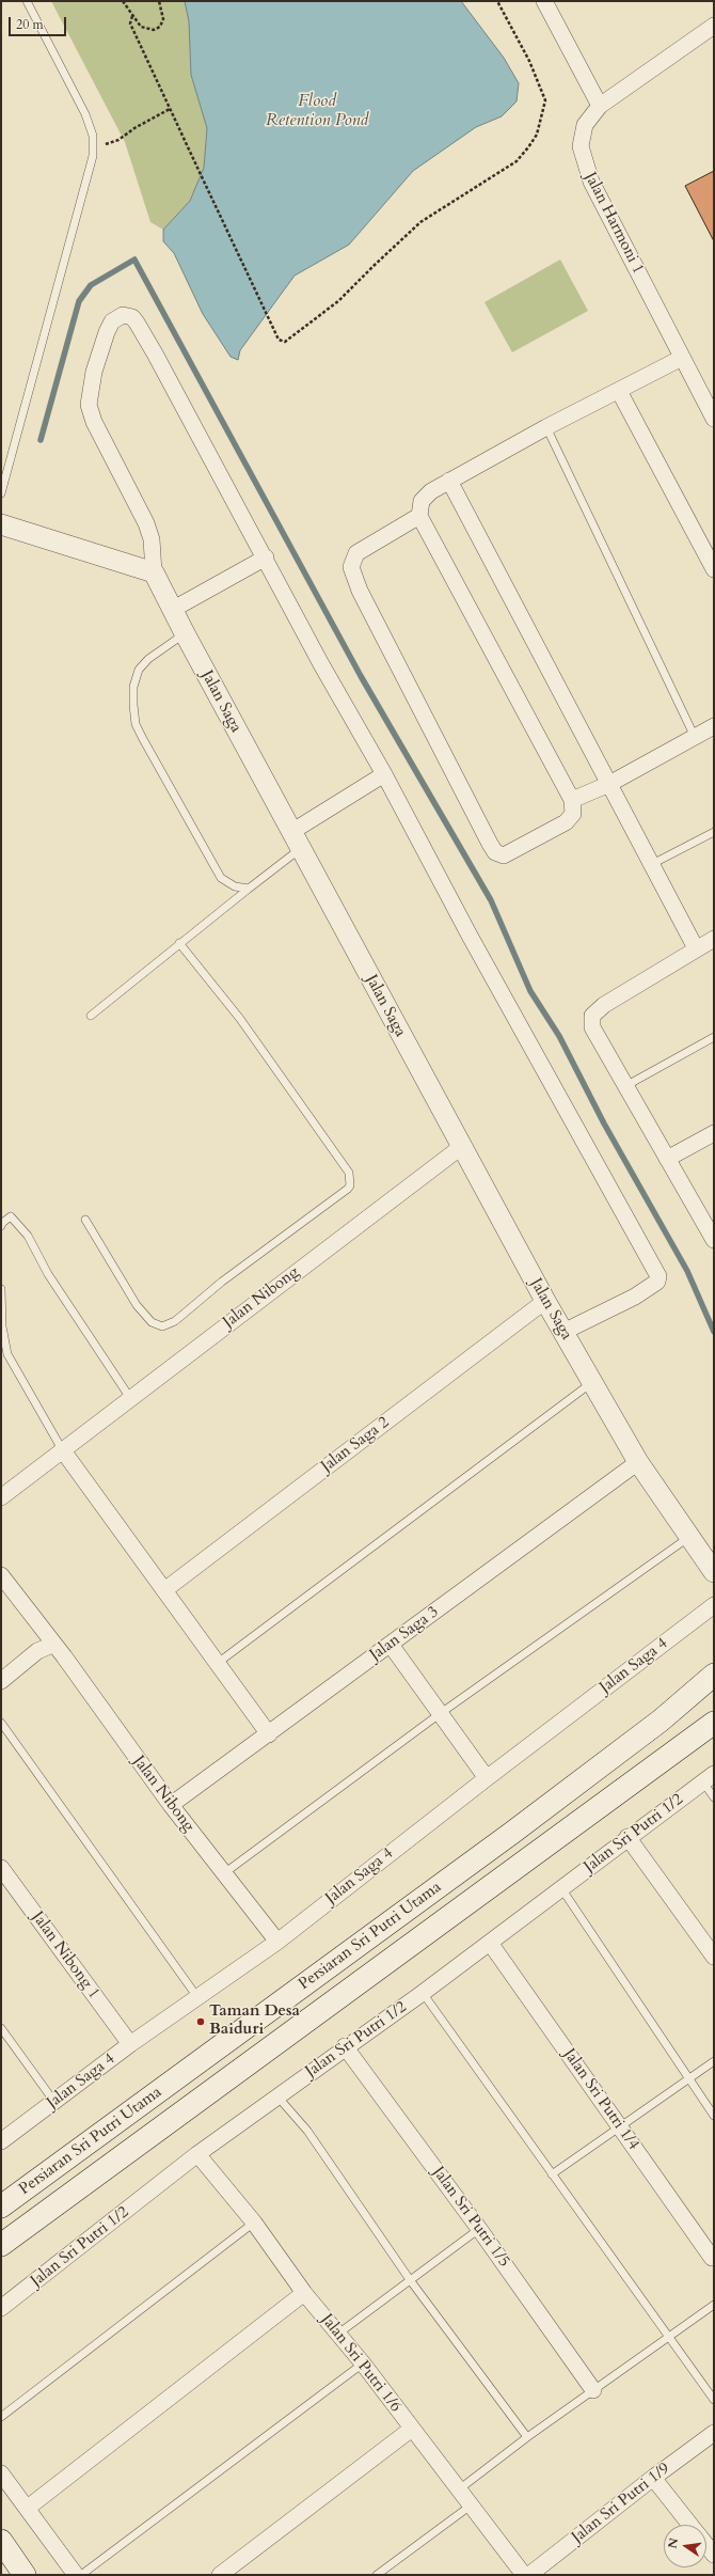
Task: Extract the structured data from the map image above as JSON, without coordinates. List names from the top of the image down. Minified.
{"streets":{"main road":["Persiaran Sri Putri Utama"],"street":["Jalan Harmoni 1","Jalan Saga","Jalan Nibong","Jalan Saga 2","Jalan Saga 3","Jalan Saga 4","Jalan Sri Putri 1/2","Jalan Nibong 1","Jalan Sri Putri 1/4","Jalan Sri Putri 1/5","Jalan Sri Putri 1/6","Jalan Sri Putri 1/9"]},"crossings":[["Jalan Saga","Jalan Nibong"],["Jalan Saga","Jalan Saga 2"],["Jalan Saga","Jalan Saga 3"],["Jalan Nibong","Jalan Saga 3"],["Jalan Nibong","Jalan Saga 4"],["Jalan Saga 4","Jalan Nibong 1"],["Jalan Sri Putri 1/2","Jalan Sri Putri 1/4"],["Jalan Sri Putri 1/2","Jalan Sri Putri 1/5"],["Jalan Sri Putri 1/2","Jalan Sri Putri 1/6"]],"water":["Flood Retention Pond"],"places":["Taman Desa Baiduri"],"scale_bar":"20 m","north":"left"}
